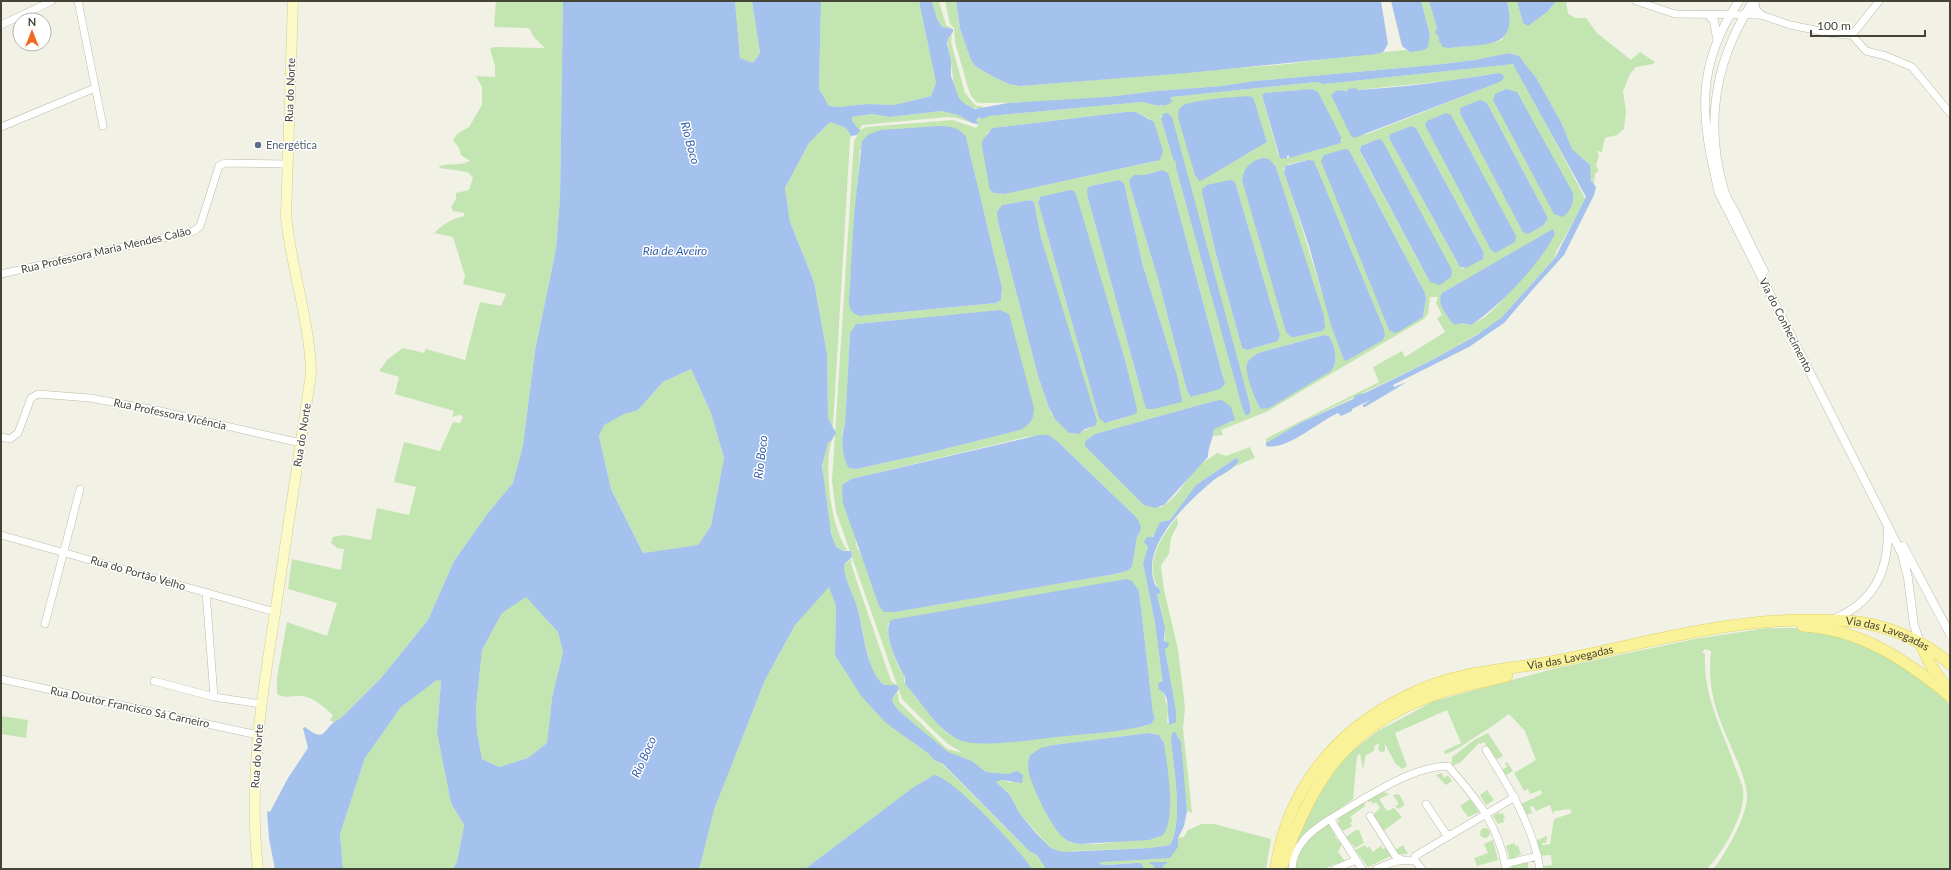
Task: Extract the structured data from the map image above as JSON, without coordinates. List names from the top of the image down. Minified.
{"streets":{"main road":["Rua do Norte","Via das Lavegadas"],"street":["Rua Professora Maria Mendes Calão","Via do Conhecimento","Rua Professora Vicência","Rua do Portão Velho","Rua Doutor Francisco Sá Carneiro"]},"crossings":[["Rua do Norte","Rua Professora Maria Mendes Calão"],["Rua do Norte","Rua Professora Vicência"],["Rua do Norte","Rua do Portão Velho"],["Rua do Norte","Rua Doutor Francisco Sá Carneiro"],["Via do Conhecimento","Via das Lavegadas"]],"water":["Rio Boco","Ria de Aveiro"],"places":["Energética"],"scale_bar":"100 m","north":"top"}
